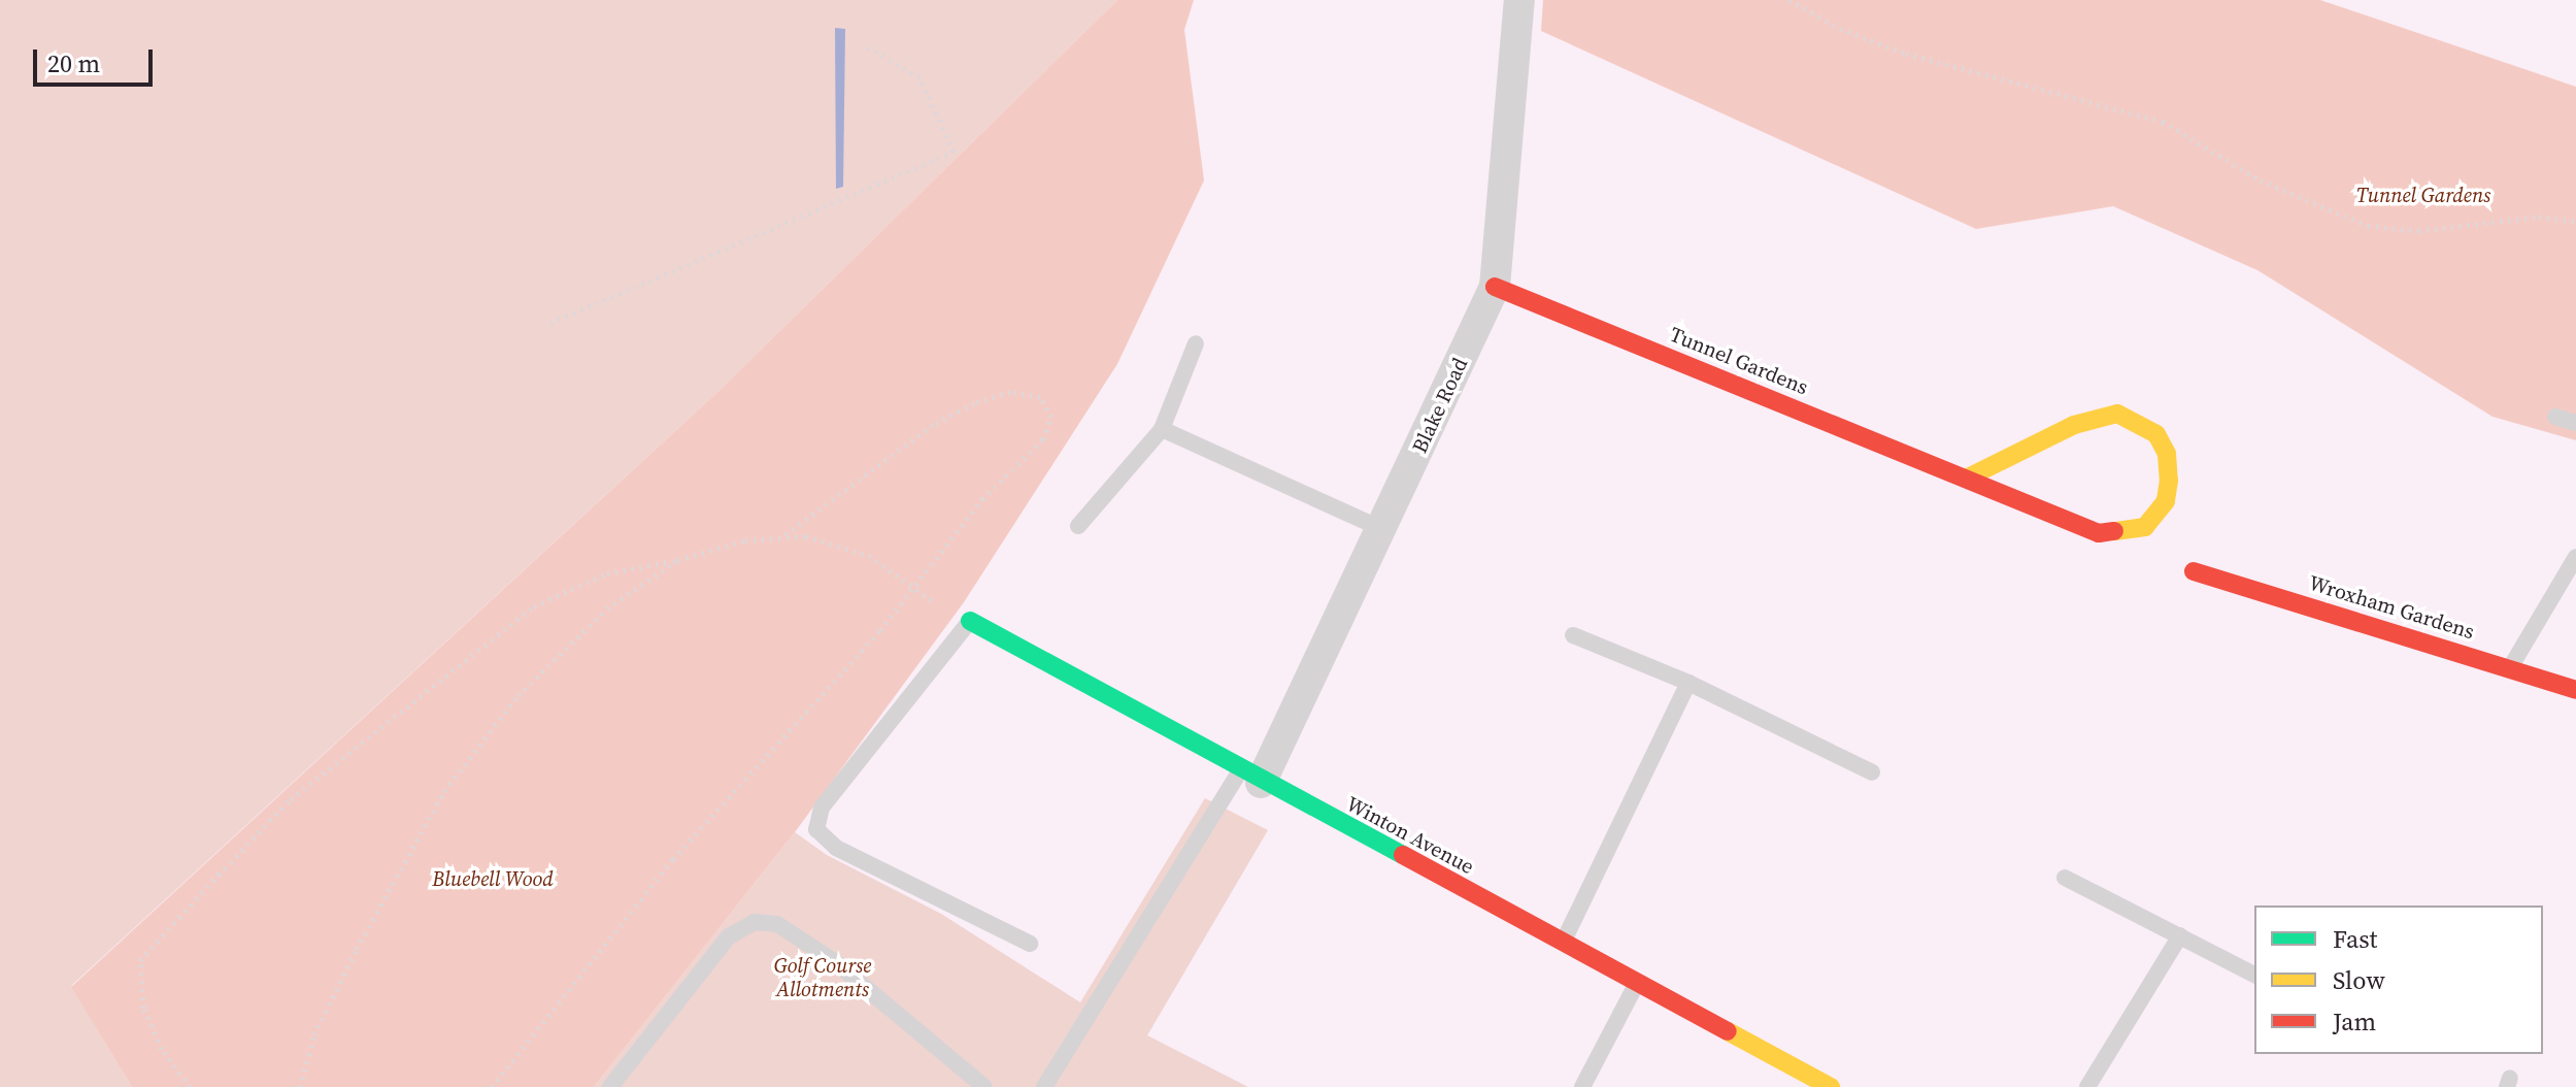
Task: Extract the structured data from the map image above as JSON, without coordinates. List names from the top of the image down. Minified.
{"streets":{"street":["Tunnel Gardens","Blake Road","Wroxham Gardens","Winton Avenue"]},"crossings":[["Tunnel Gardens","Blake Road"],["Blake Road","Winton Avenue"]],"parks":["Tunnel Gardens","Bluebell Wood","Golf Course Allotments"],"legend":["Fast","Slow","Jam"],"scale_bar":"20 m"}
